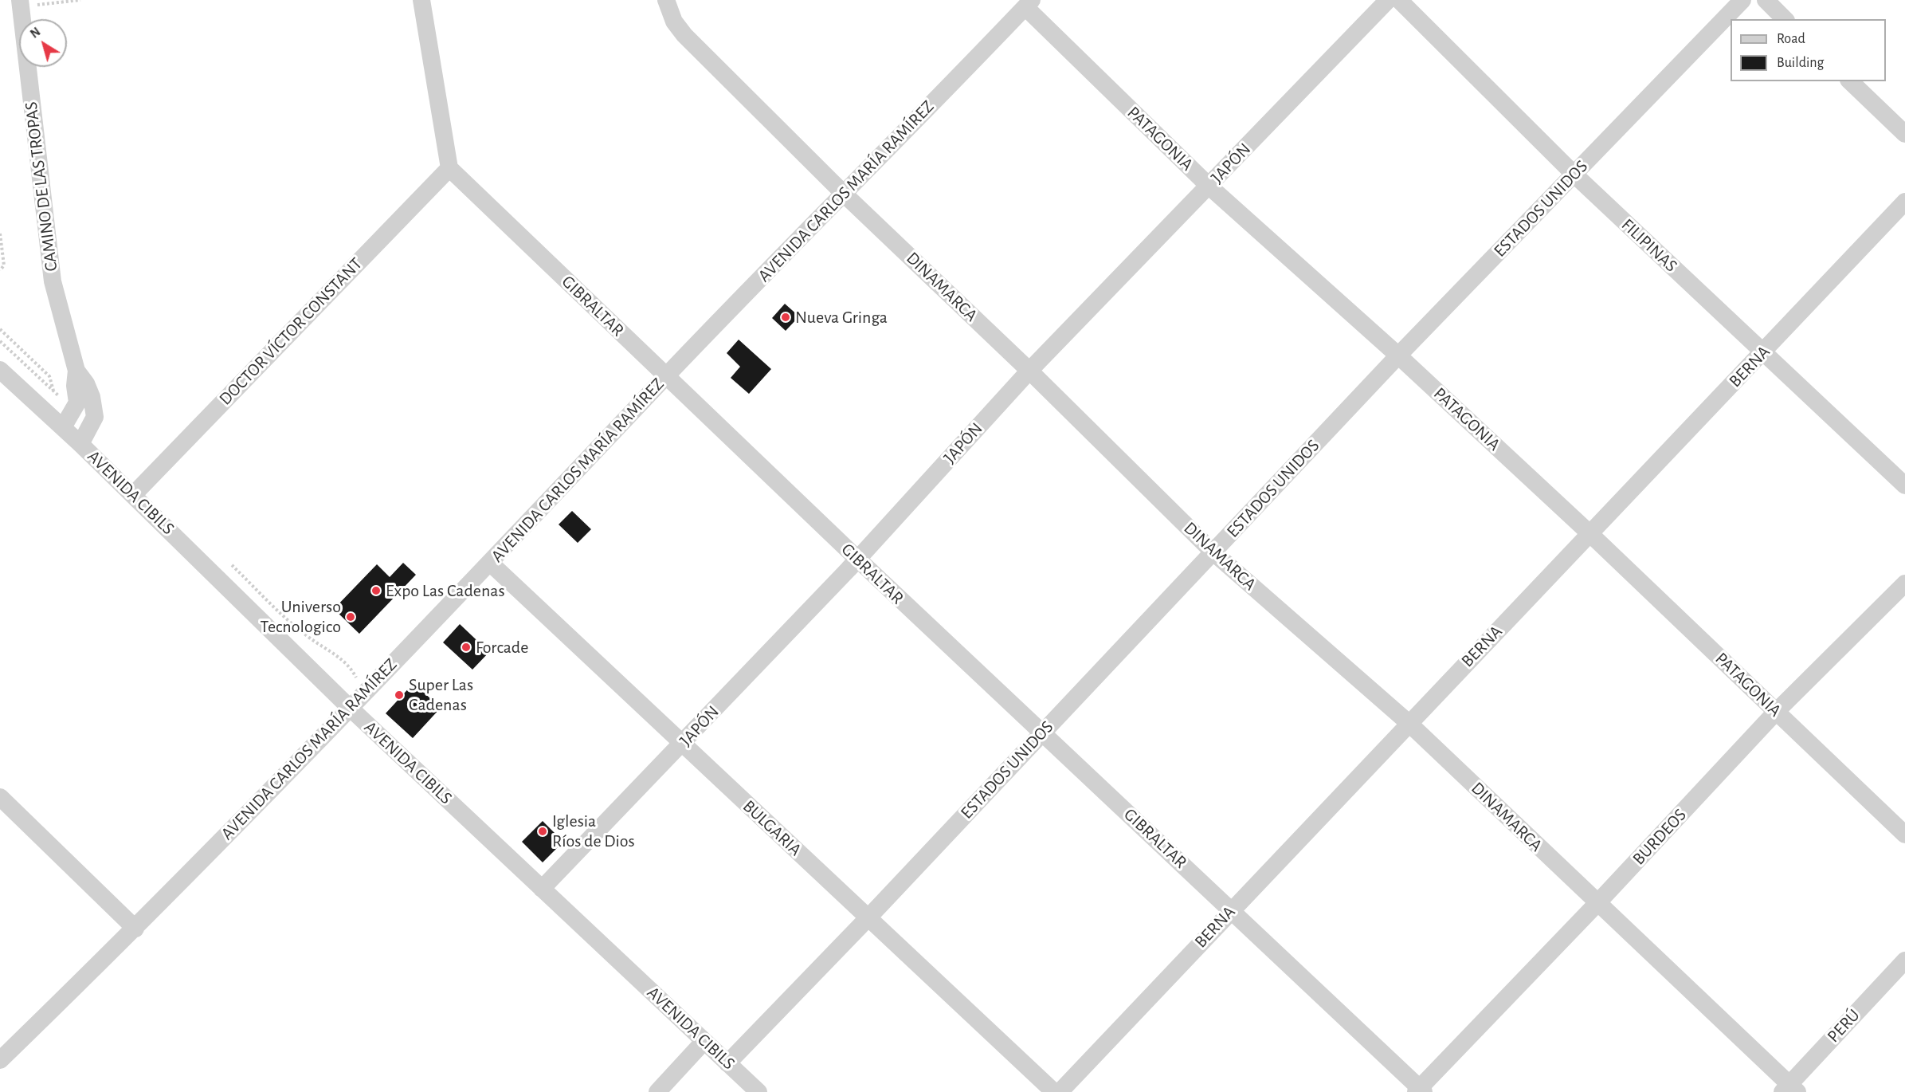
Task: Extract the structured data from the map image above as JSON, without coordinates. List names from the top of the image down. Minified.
{"streets":{"street":["PATAGONIA","JAPÓN","CAMINO DE LAS TROPAS","AVENIDA CARLOS MARÍA RAMÍREZ","ESTADOS UNIDOS","FILIPINAS","DINAMARCA","GIBRALTAR","DOCTOR VÍCTOR CONSTANT","BERNA","AVENIDA CIBILS","BULGARIA","BURDEOS","PERÚ"]},"crossings":[["PATAGONIA","JAPÓN"],["PATAGONIA","AVENIDA CARLOS MARÍA RAMÍREZ"],["PATAGONIA","ESTADOS UNIDOS"],["PATAGONIA","BERNA"],["PATAGONIA","BURDEOS"],["JAPÓN","DINAMARCA"],["JAPÓN","GIBRALTAR"],["JAPÓN","AVENIDA CIBILS"],["JAPÓN","BULGARIA"],["CAMINO DE LAS TROPAS","AVENIDA CIBILS"],["AVENIDA CARLOS MARÍA RAMÍREZ","DINAMARCA"],["AVENIDA CARLOS MARÍA RAMÍREZ","GIBRALTAR"],["AVENIDA CARLOS MARÍA RAMÍREZ","AVENIDA CIBILS"],["AVENIDA CARLOS MARÍA RAMÍREZ","BULGARIA"],["ESTADOS UNIDOS","FILIPINAS"],["ESTADOS UNIDOS","DINAMARCA"],["ESTADOS UNIDOS","GIBRALTAR"],["ESTADOS UNIDOS","AVENIDA CIBILS"],["ESTADOS UNIDOS","BULGARIA"],["FILIPINAS","BERNA"],["DINAMARCA","BERNA"],["DINAMARCA","BURDEOS"],["DINAMARCA","PERÚ"],["GIBRALTAR","DOCTOR VÍCTOR CONSTANT"],["GIBRALTAR","BERNA"],["GIBRALTAR","BURDEOS"],["DOCTOR VÍCTOR CONSTANT","AVENIDA CIBILS"]],"places":["Nueva Gringa","Expo Las Cadenas","Universo Tecnologico","Forcade","Super Las Cadenas","Iglesia Ríos de Dios"],"legend":["Road","Building"],"north":"top left"}
